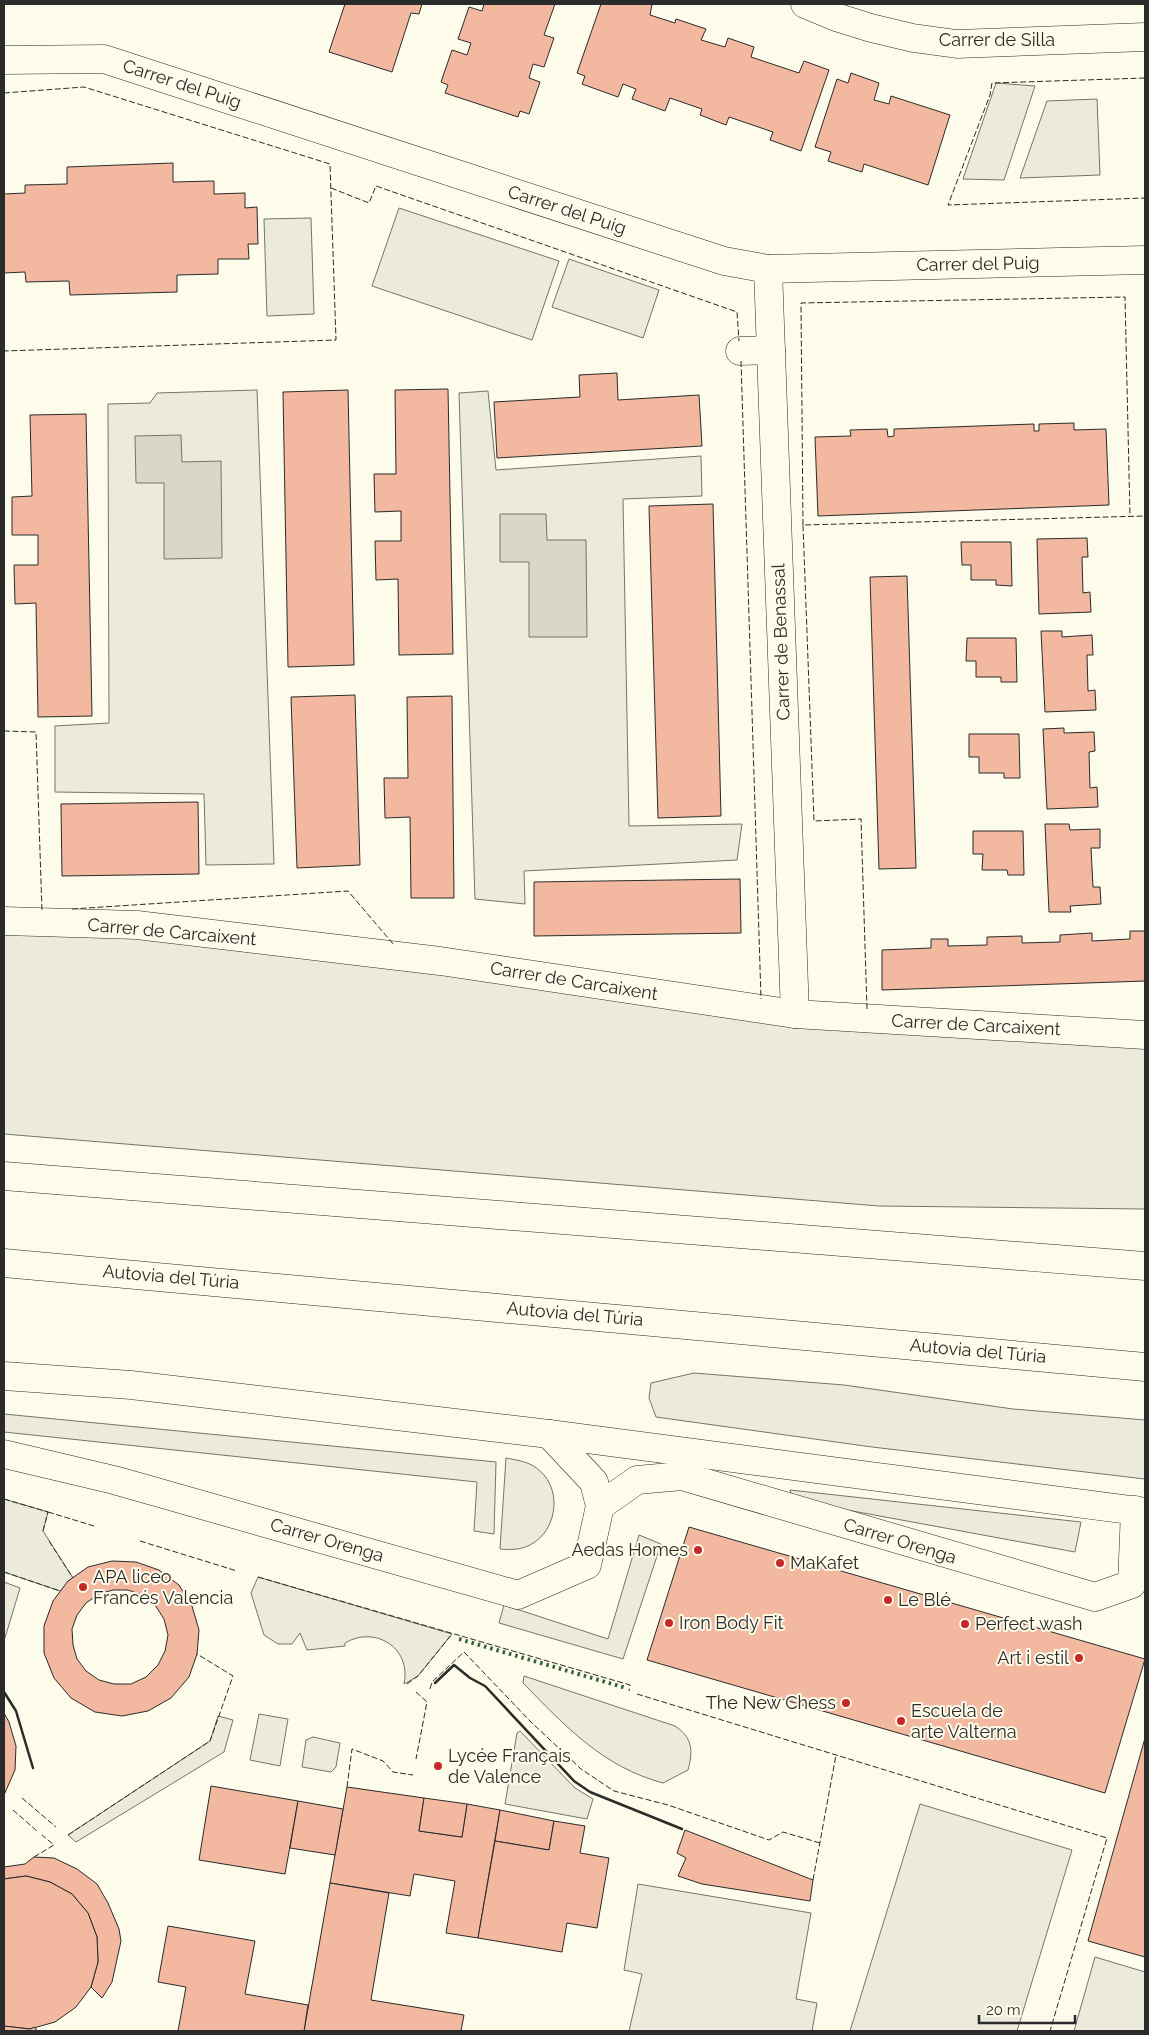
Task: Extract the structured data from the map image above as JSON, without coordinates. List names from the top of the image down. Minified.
{"streets":{"main road":["Carrer de Silla","Carrer del Puig","Carrer de Benassal","Carrer de Carcaixent","Autovia del Túria","Carrer Orenga"]},"crossings":[["Carrer del Puig","Carrer de Benassal"],["Carrer de Benassal","Carrer de Carcaixent"]],"places":["Aedas Homes","MaKafet","APA liceo Francés Valencia","Le Blé","Iron Body Fit","Perfect wash","Art i estil","The New Chess","Escuela de arte Valterna","Lycée Français de Valence"],"scale_bar":"20 m"}
